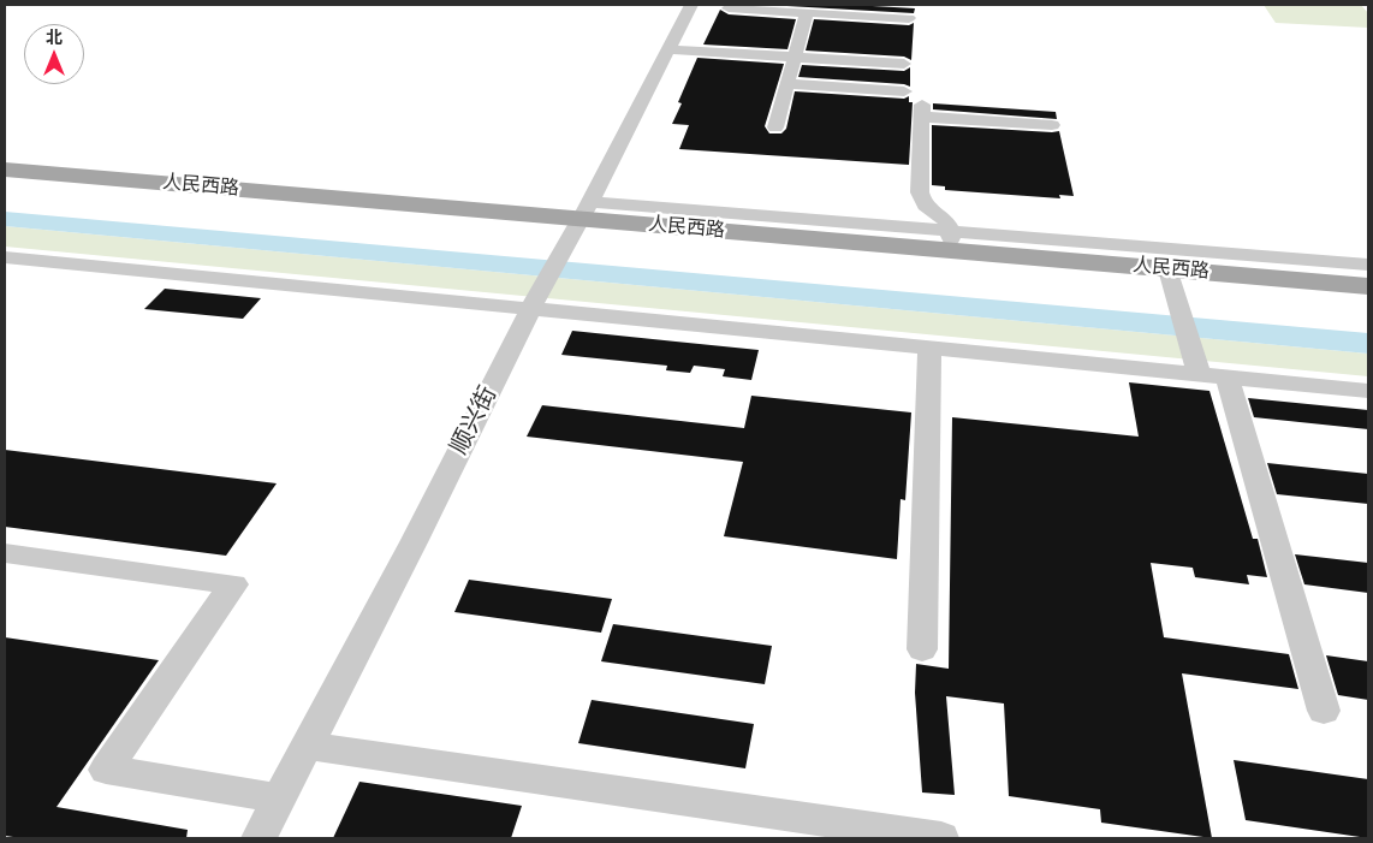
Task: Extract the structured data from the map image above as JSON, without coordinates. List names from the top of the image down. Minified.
{"streets":{"main road":["人民西路"],"street":["顺兴街"]},"crossings":[["人民西路","顺兴街"]],"north":"top"}
